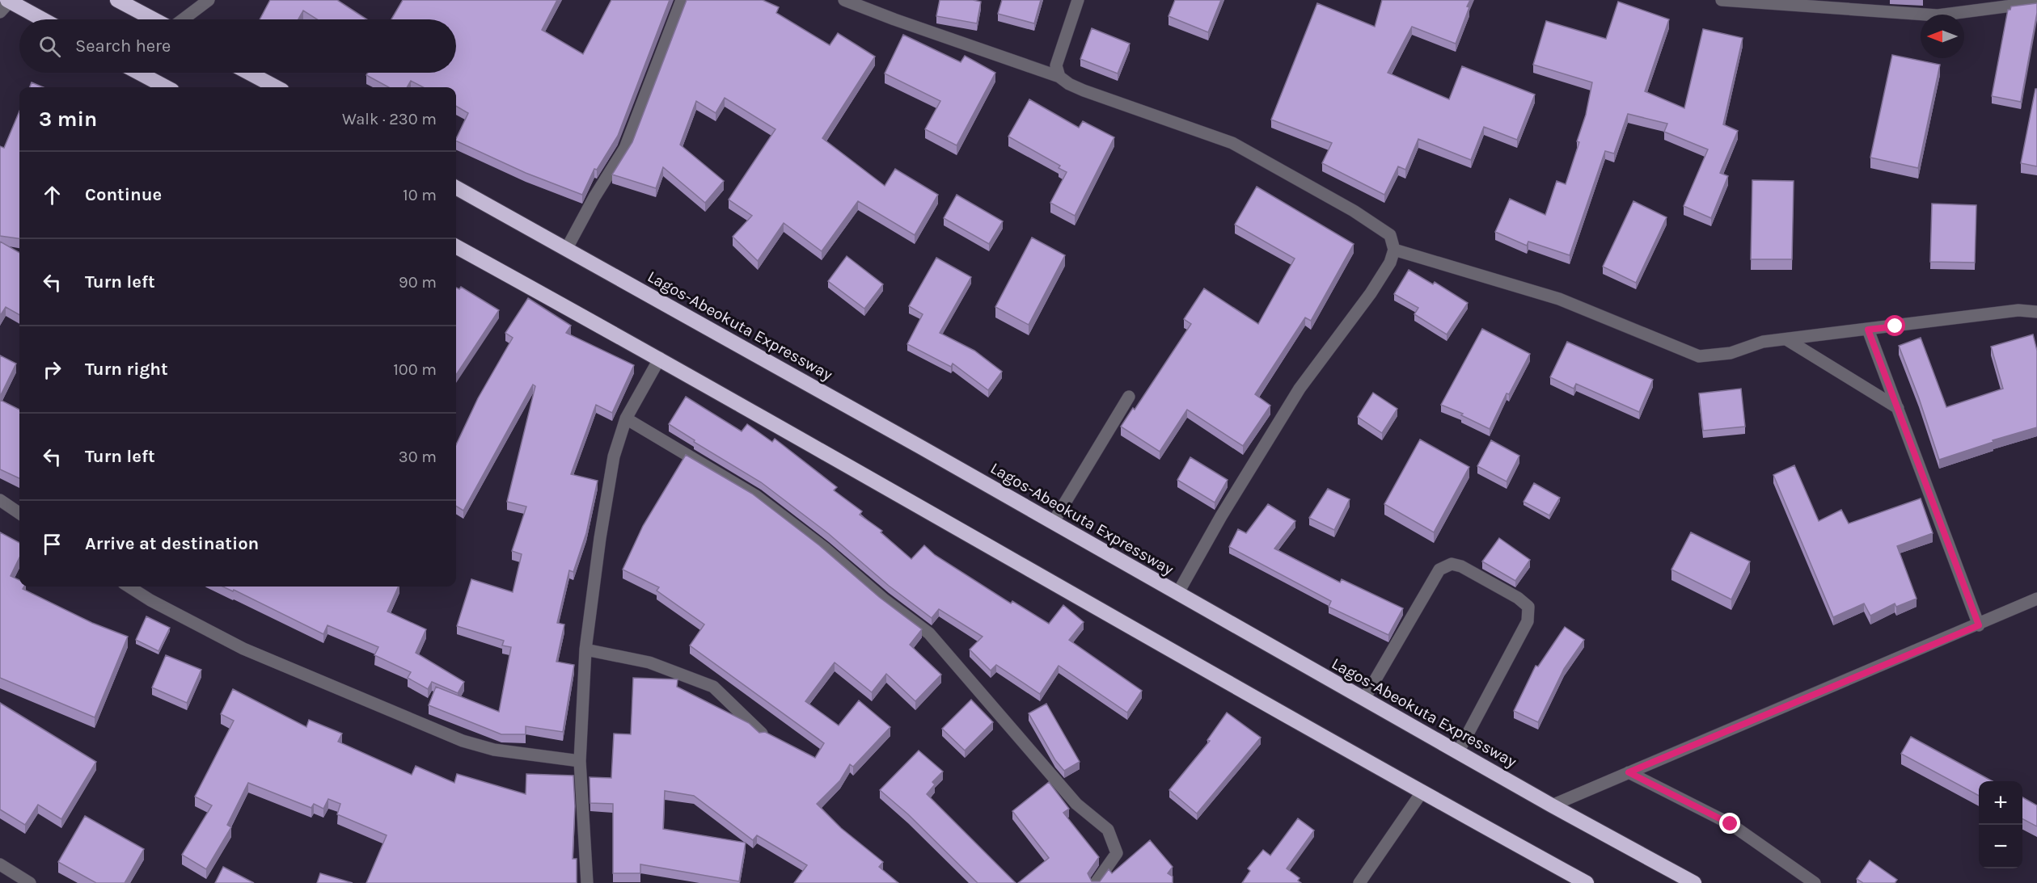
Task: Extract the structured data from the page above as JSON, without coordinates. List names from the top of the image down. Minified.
{"streets":{"highway":["Lagos-Abeokuta Expressway"]},"north":"left","page":{"search":"Search here","heading":["3 min","Walk · 230 m"],"list":[["Continue","10 m"],["Turn left","90 m"],["Turn right","100 m"],["Turn left","30 m"],"Arrive at destination"],"map_buttons":["+","−"]}}
